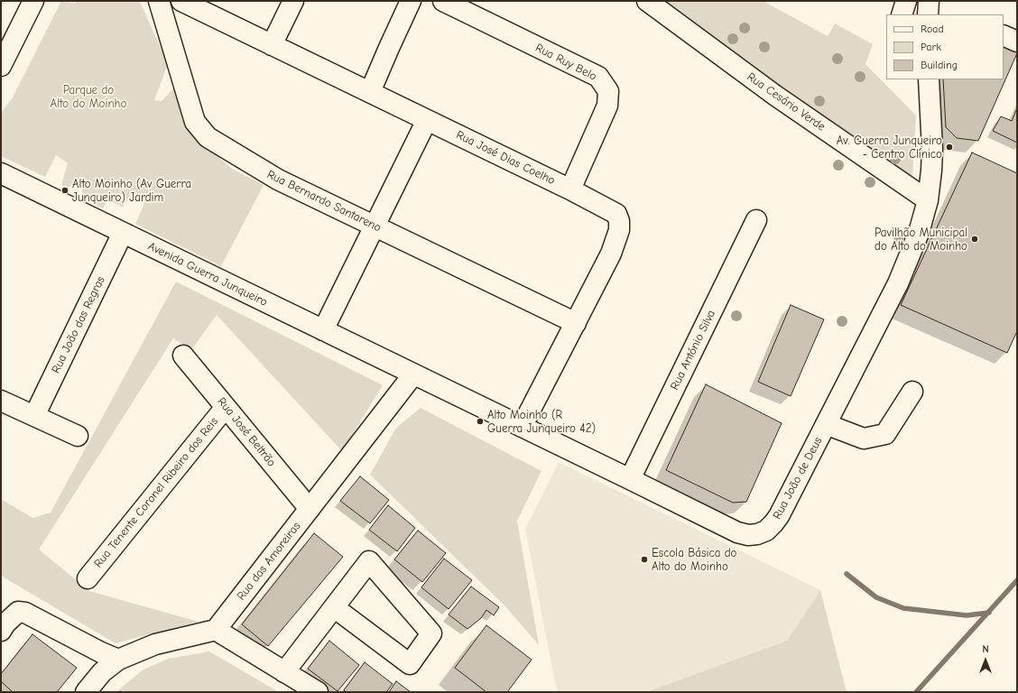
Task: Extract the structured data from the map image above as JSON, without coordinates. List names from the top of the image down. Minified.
{"streets":{"street":["Rua Ruy Belo","Rua Cesário Verde","Rua José Dias Coelho","Rua Bernardo Santareno","Avenida Guerra Junqueiro","Rua João das Regras","Rua António Silva","Rua José Beltrão","Rua João de Deus","Rua Tenente Coronel Ribeiro dos Reis","Rua das Amoreiras"]},"crossings":[["Rua Ruy Belo","Rua José Dias Coelho"],["Rua Cesário Verde","Rua João de Deus"],["Rua José Dias Coelho","Rua Bernardo Santareno"],["Rua José Dias Coelho","Rua João de Deus"],["Avenida Guerra Junqueiro","Rua João das Regras"],["Avenida Guerra Junqueiro","Rua João de Deus"],["Avenida Guerra Junqueiro","Rua das Amoreiras"],["Rua António Silva","Rua João de Deus"],["Rua José Beltrão","Rua Tenente Coronel Ribeiro dos Reis"],["Rua José Beltrão","Rua das Amoreiras"],["Rua João de Deus","Rua das Amoreiras"]],"parks":["Parque do Alto do Moinho"],"places":["Av. Guerra Junqueiro - Centro Clínico","Alto Moinho (Av Guerra Junqueiro) Jardim","Pavilhão Municipal do Alto do Moinho","Alto Moinho (R Guerra Junqueiro 42)","Escola Básica do Alto do Moinho"],"legend":["Road","Park","Building"],"north":"top"}
